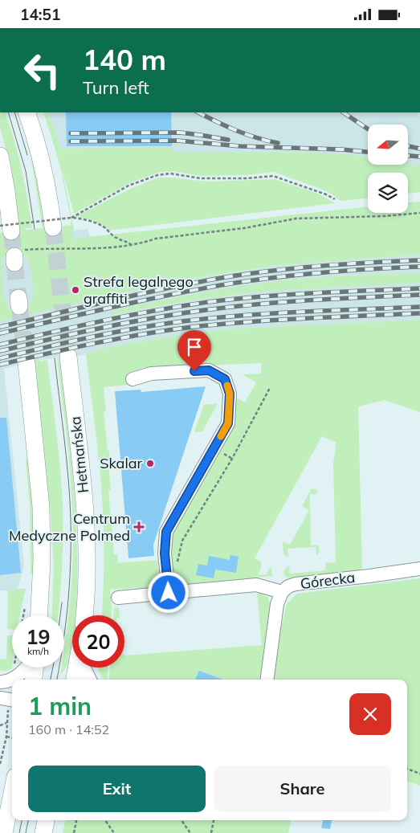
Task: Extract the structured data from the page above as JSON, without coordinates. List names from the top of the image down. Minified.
{"streets":{"main road":["Hetmańska"],"street":["Górecka"]},"places":{"other":["Strefa legalnego graffiti","Skalar"],"health":["Centrum Medyczne Polmed"]},"north":"left","page":{"status":"14:51","turn":["140 m","Turn left"],"speed":"19 km/h","limit":"20","heading":["1 min","160 m · 14:52"],"buttons":["Exit","Share"]}}
